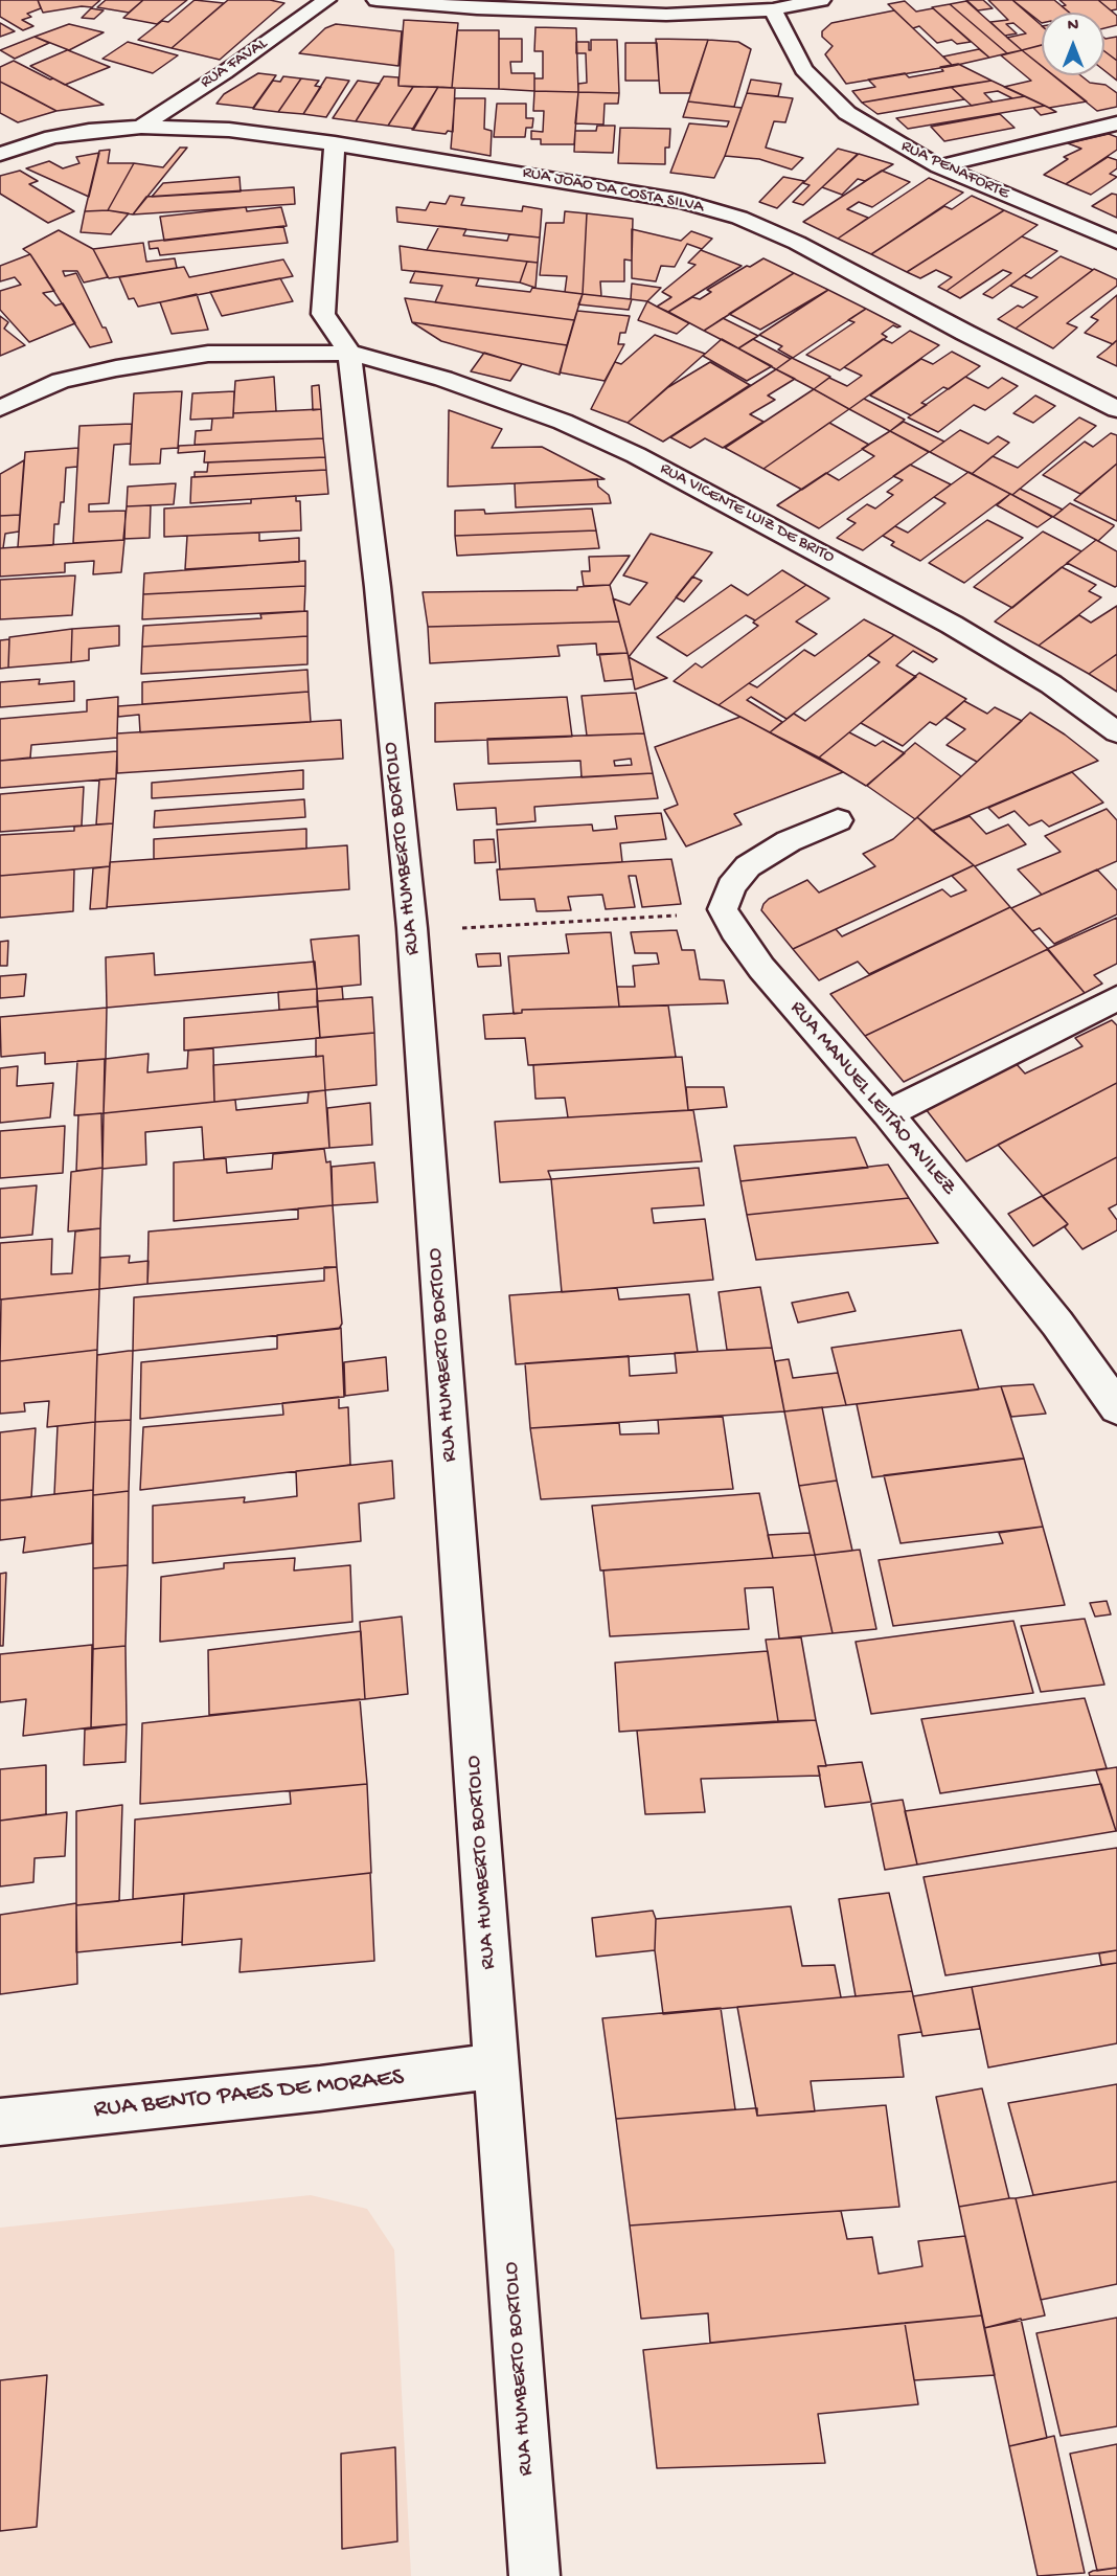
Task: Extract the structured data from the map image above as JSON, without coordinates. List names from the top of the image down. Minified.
{"streets":{"street":["RUA FAVAL","RUA PENAFORTE","RUA JOÃO DA COSTA SILVA","RUA VICENTE LUIZ DE BRITO","RUA HUMBERTO BORTOLO","RUA MANUEL LEITÃO AVILEZ","RUA BENTO PAES DE MORAES"]},"crossings":[["RUA FAVAL","RUA JOÃO DA COSTA SILVA"],["RUA JOÃO DA COSTA SILVA","RUA HUMBERTO BORTOLO"],["RUA VICENTE LUIZ DE BRITO","RUA HUMBERTO BORTOLO"],["RUA HUMBERTO BORTOLO","RUA BENTO PAES DE MORAES"]],"north":"top"}
